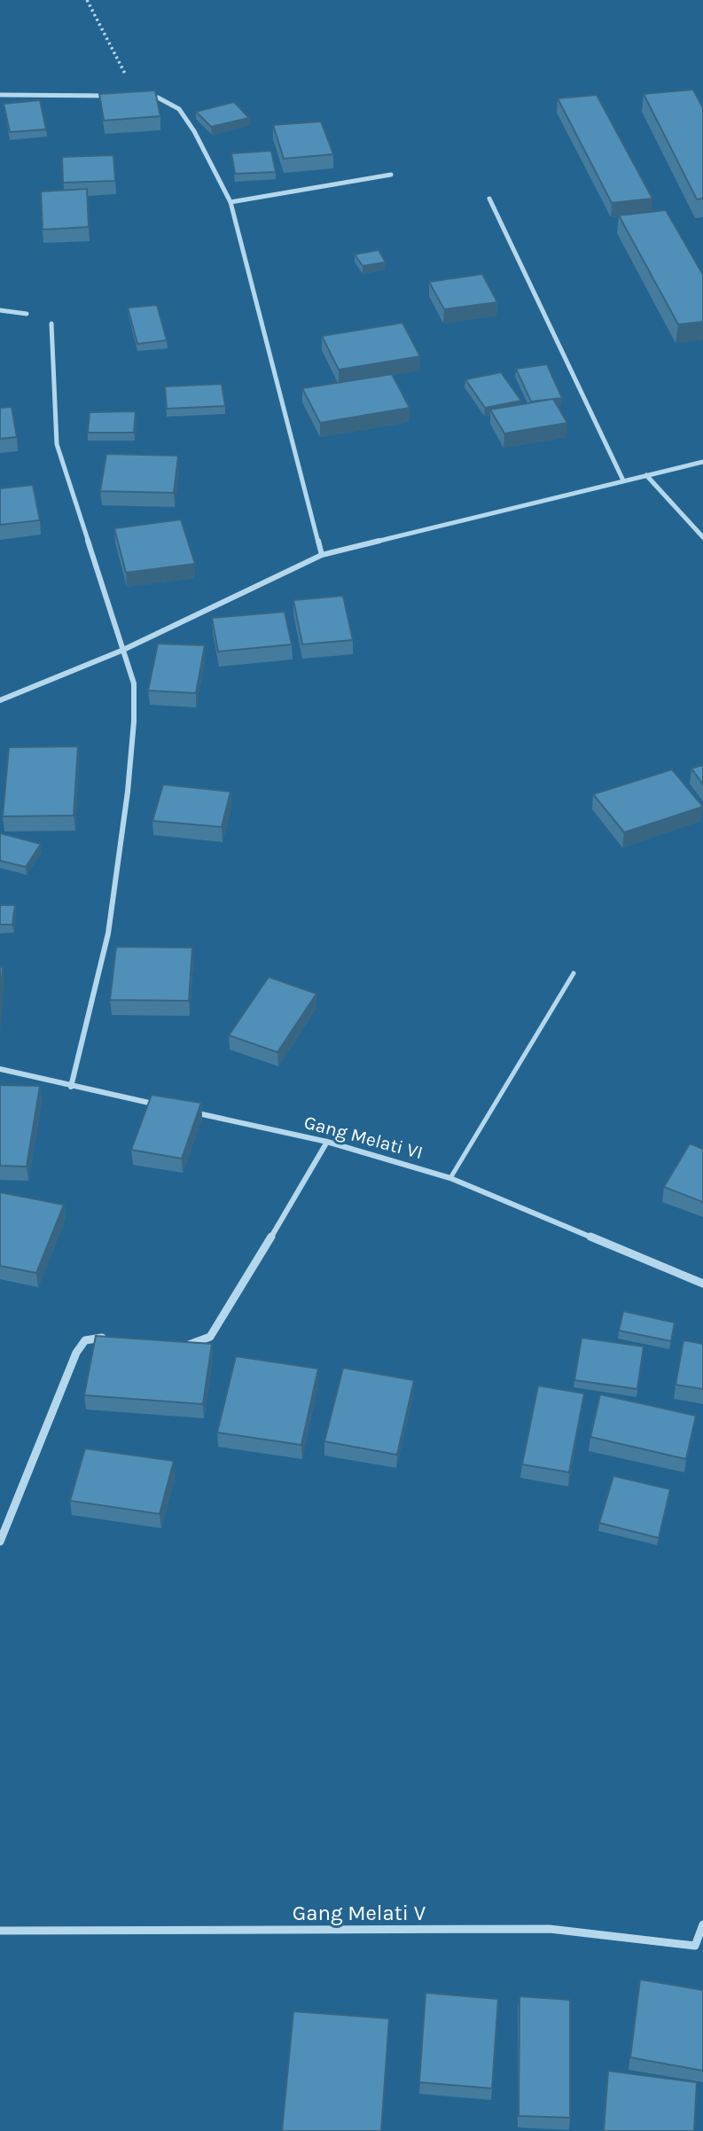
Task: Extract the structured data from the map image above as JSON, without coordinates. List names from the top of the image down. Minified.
{"streets":{"street":["Gang Melati VI","Gang Melati V"]}}
